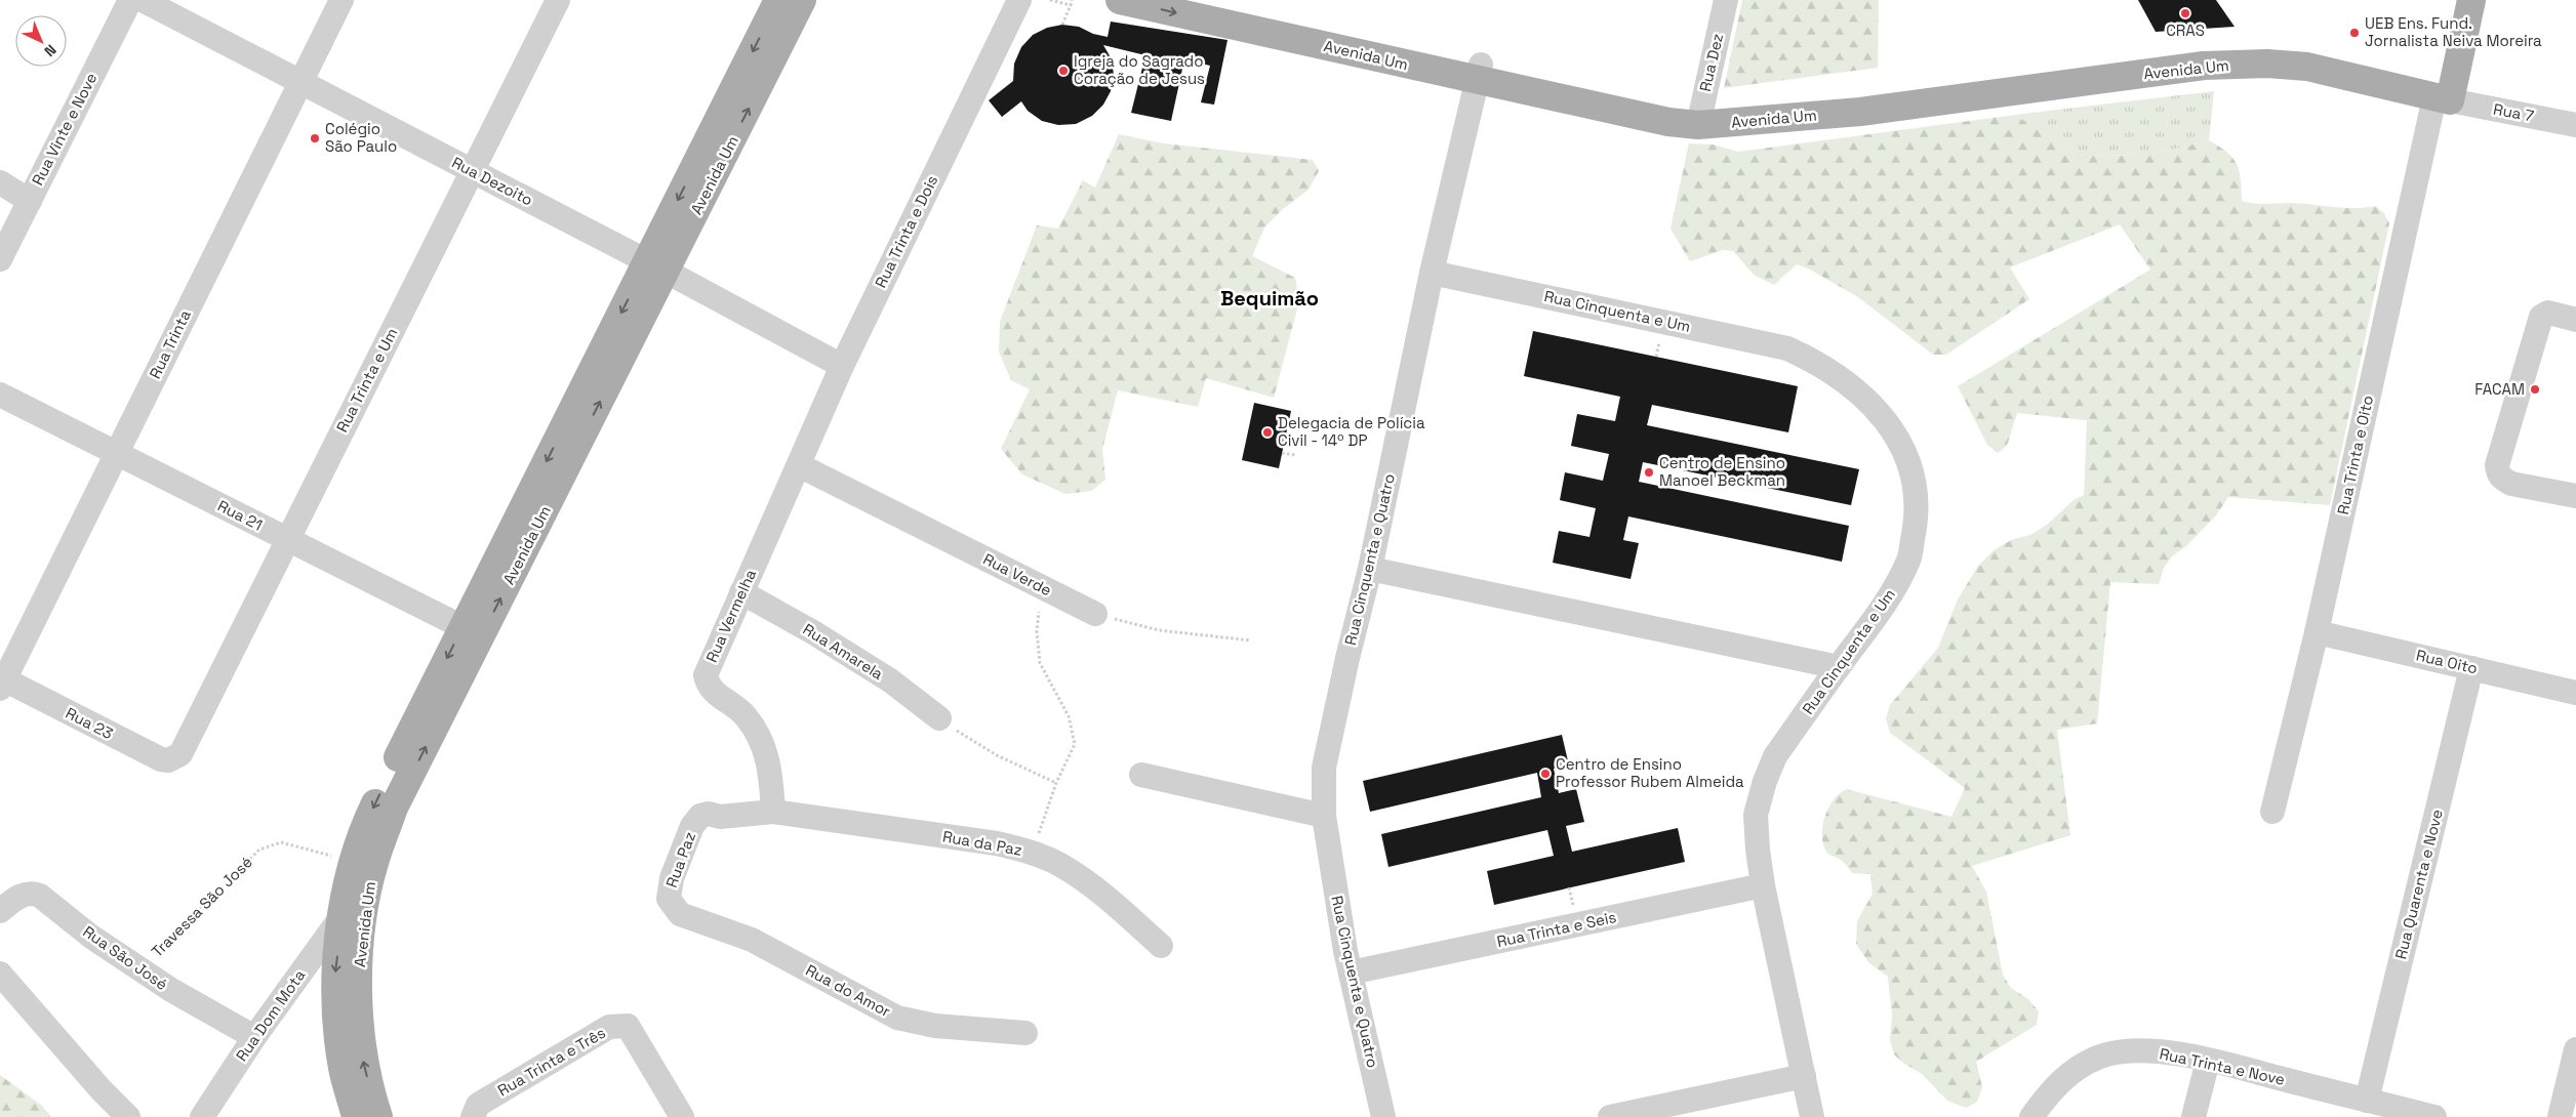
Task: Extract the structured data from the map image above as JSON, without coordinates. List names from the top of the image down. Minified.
{"streets":{"main road":["Avenida Um"],"street":["Rua Dez","Rua 7","Rua Vinte e Nove","Rua Dezoito","Rua Trinta e Dois","Rua Cinquenta e Um","Rua Trinta","Rua Trinta e Um","Rua Trinta e Oito","Rua 21","Rua Cinquenta e Quatro","Rua Verde","Rua Vermelha","Rua Amarela","Rua Oito","Rua 23","Rua da Paz","Rua Paz","Rua Quarenta e Nove","Rua Trinta e Seis","Rua São José","Rua do Amor","Rua Dom Mota","Rua Trinta e Três","Rua Trinta e Nove"],"path":["Travessa São José"]},"crossings":[["Avenida Um","Rua Dez"],["Avenida Um","Rua 7"],["Avenida Um","Rua Dezoito"],["Avenida Um","Rua Trinta e Oito"],["Avenida Um","Rua 21"],["Avenida Um","Rua Cinquenta e Quatro"],["Avenida Um","Travessa São José"],["Avenida Um","Rua Dom Mota"],["Rua 7","Rua Trinta e Oito"],["Rua Dezoito","Rua Trinta e Dois"],["Rua Dezoito","Rua Trinta"],["Rua Dezoito","Rua Trinta e Um"],["Rua Trinta e Dois","Rua Verde"],["Rua Trinta e Dois","Rua Vermelha"],["Rua Cinquenta e Um","Rua Cinquenta e Quatro"],["Rua Cinquenta e Um","Rua Trinta e Seis"],["Rua Trinta","Rua 21"],["Rua Trinta","Rua 23"],["Rua Trinta e Um","Rua 21"],["Rua Trinta e Um","Rua 23"],["Rua Trinta e Oito","Rua Oito"],["Rua Cinquenta e Quatro","Rua Trinta e Seis"],["Rua Verde","Rua Vermelha"],["Rua Vermelha","Rua Amarela"],["Rua Vermelha","Rua da Paz"],["Rua Vermelha","Rua Paz"],["Rua Oito","Rua Quarenta e Nove"],["Rua da Paz","Rua Paz"],["Rua Paz","Rua do Amor"],["Rua Quarenta e Nove","Rua Trinta e Nove"],["Travessa São José","Rua São José"],["Rua São José","Rua Dom Mota"]],"districts":["Bequimão"],"places":["CRAS","UEB Ens. Fund. Jornalista Neiva Moreira","Igreja do Sagrado Coração de Jesus","Colégio São Paulo","FACAM","Delegacia de Polícia Civil - 14º DP","Centro de Ensino Manoel Beckman","Centro de Ensino Professor Rubem Almeida"],"north":"bottom right"}
